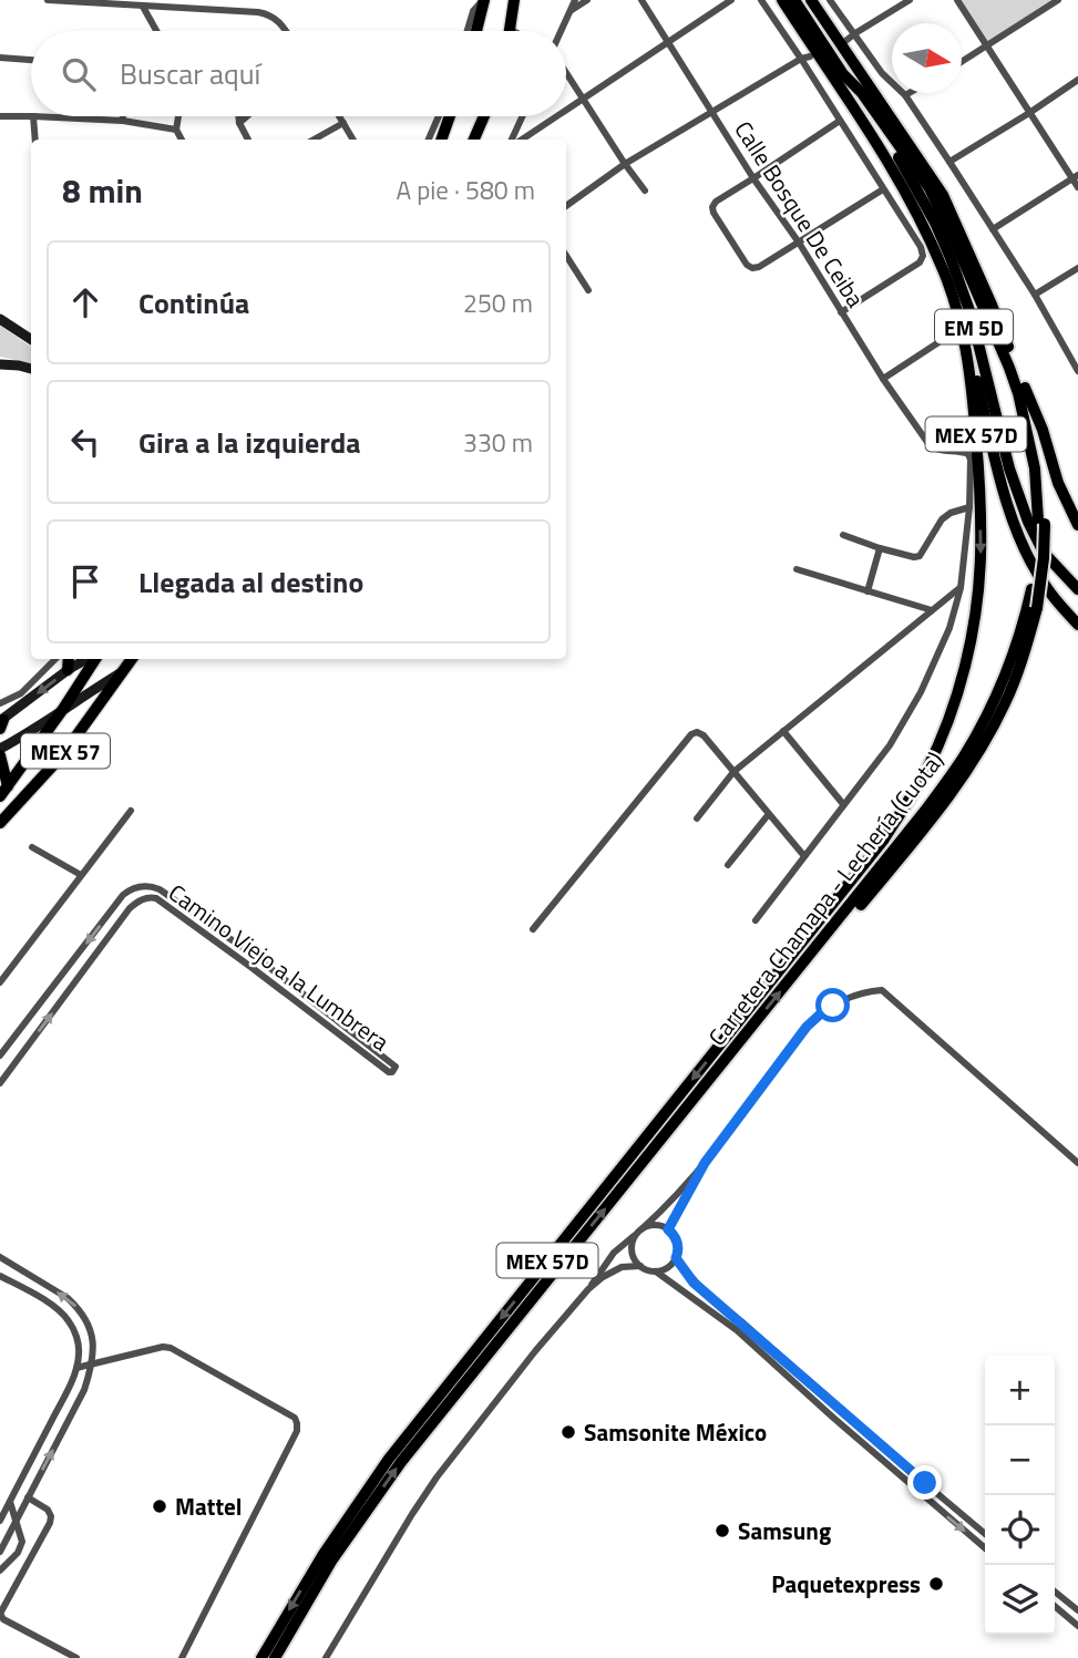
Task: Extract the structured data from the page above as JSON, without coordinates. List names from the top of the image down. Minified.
{"streets":{"highway":["EM 5D","MEX 57D","Carretera Chamapa - Lechería (Cuota)"],"main road":["MEX 57"],"street":["Calle Bosque De Ceiba","Camino Viejo a la Lumbrera"]},"crossings":[["EM 5D","Carretera Chamapa - Lechería (Cuota)"]],"places":["Samsonite México","Mattel","Samsung","Paquetexpress"],"north":"right","page":{"search":"Buscar aquí","heading":["8 min","A pie · 580 m"],"list":[["Continúa","250 m"],["Gira a la izquierda","330 m"],"Llegada al destino"],"map_buttons":["+","−"]}}
